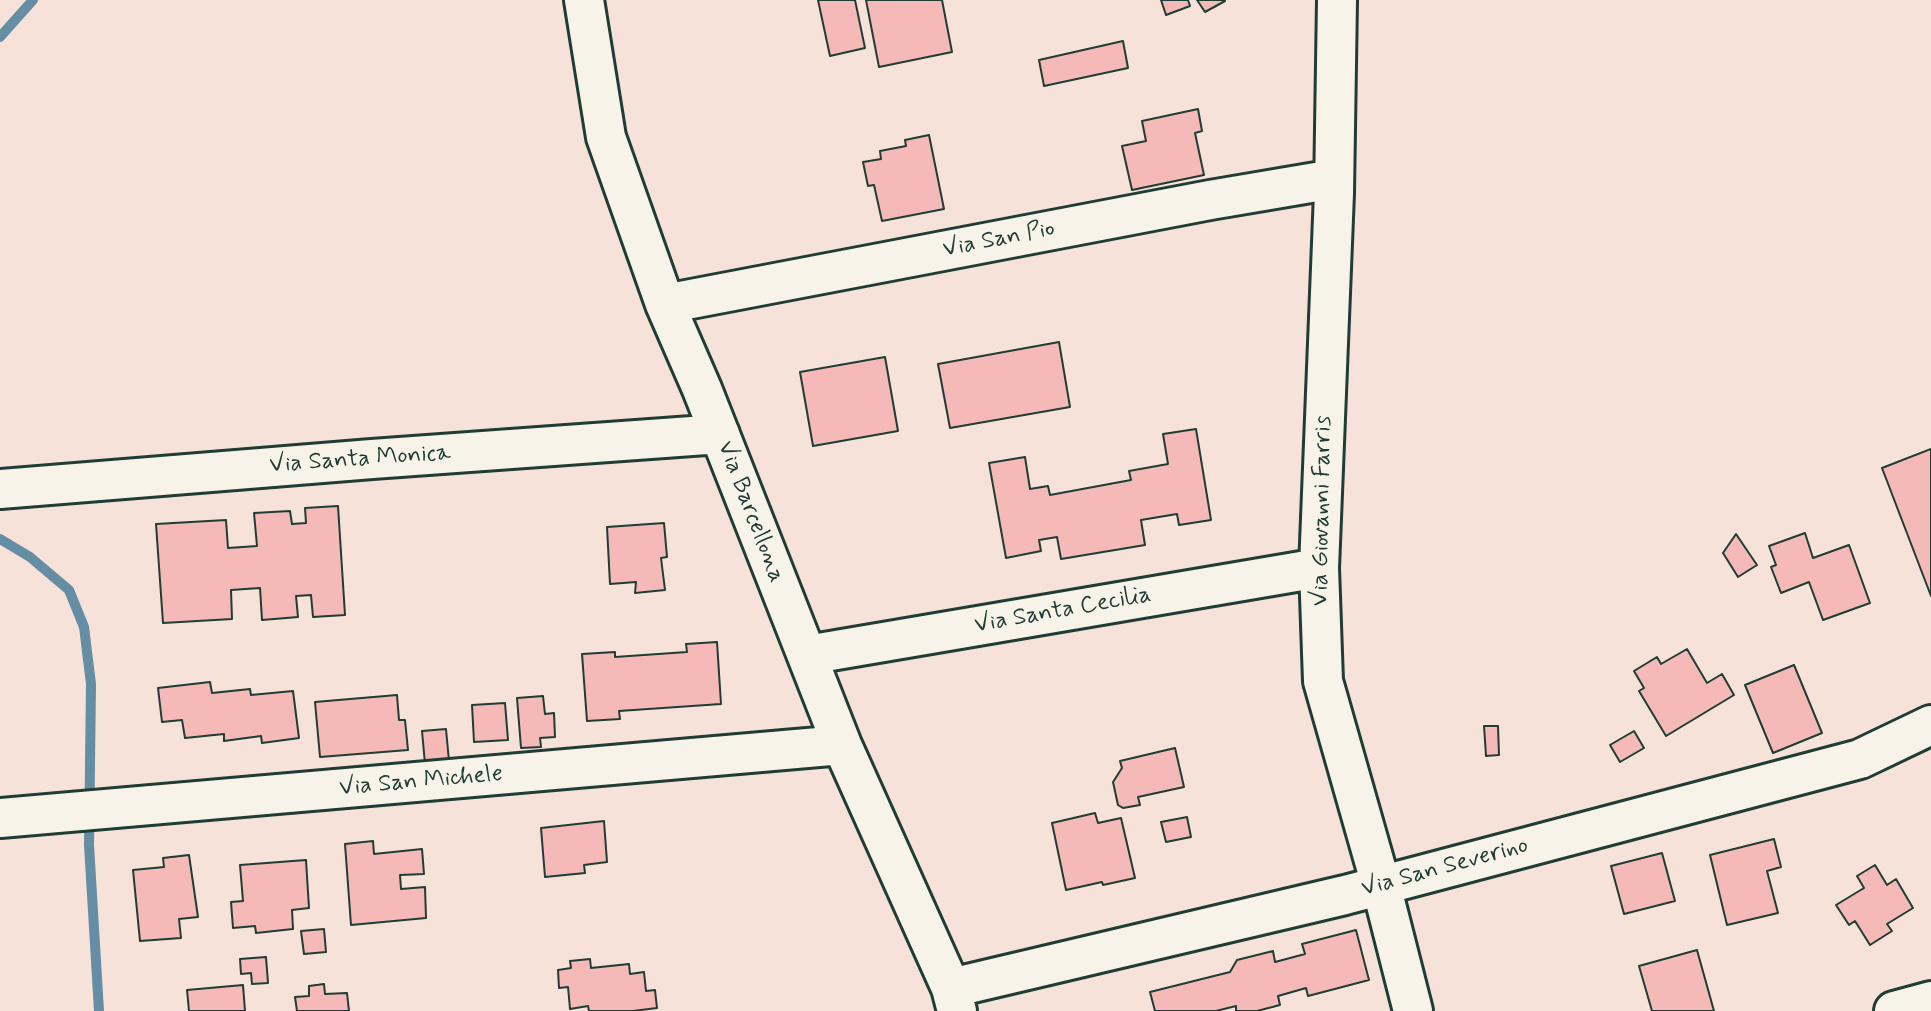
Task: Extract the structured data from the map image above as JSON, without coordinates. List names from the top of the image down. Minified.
{"streets":{"street":["Via San Pio","Via Santa Monica","Via Giovanni Farris","Via Barcellona","Via Santa Cecilia","Via San Michele","Via San Severino"]},"crossings":[["Via San Pio","Via Giovanni Farris"],["Via San Pio","Via Barcellona"],["Via Santa Monica","Via Barcellona"],["Via Giovanni Farris","Via Santa Cecilia"],["Via Giovanni Farris","Via San Severino"],["Via Barcellona","Via Santa Cecilia"],["Via Barcellona","Via San Michele"],["Via Barcellona","Via San Severino"]]}
